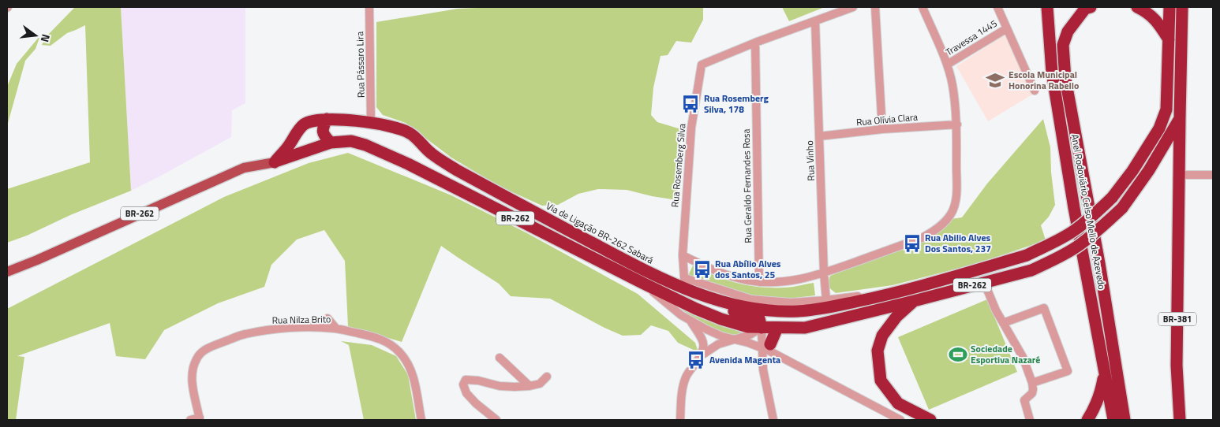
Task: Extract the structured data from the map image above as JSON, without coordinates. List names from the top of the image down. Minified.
{"streets":{"highway":["Anel Rodoviário Celso Mello de Azevedo","BR-262","Via de Ligação BR-262 Sabará","BR-381"],"street":["Travessa 1445","Rua Pássaro Lira","Rua Olívia Clara","Rua Vinho","Rua Rosemberg Silva","Rua Geraldo Fernandes Rosa","Rua Nilza Brito"]},"crossings":[["Rua Pássaro Lira","Via de Ligação BR-262 Sabará"],["Rua Olívia Clara","Rua Vinho"],["Rua Vinho","Rua Rosemberg Silva"],["Rua Vinho","Via de Ligação BR-262 Sabará"],["Rua Rosemberg Silva","Rua Geraldo Fernandes Rosa"],["Rua Rosemberg Silva","Via de Ligação BR-262 Sabará"],["BR-262","Via de Ligação BR-262 Sabará"],["BR-262","BR-381"]],"places":{"school or university":["Escola Municipal Honorina Rabello"],"bus stop":["Rua Rosemberg Silva, 178","Rua Abilio Alves Dos Santos, 237","Rua Abílio Alves dos Santos, 25","Avenida Magenta"],"sports":["Sociedade Esportiva Nazaré"]},"north":"right"}
